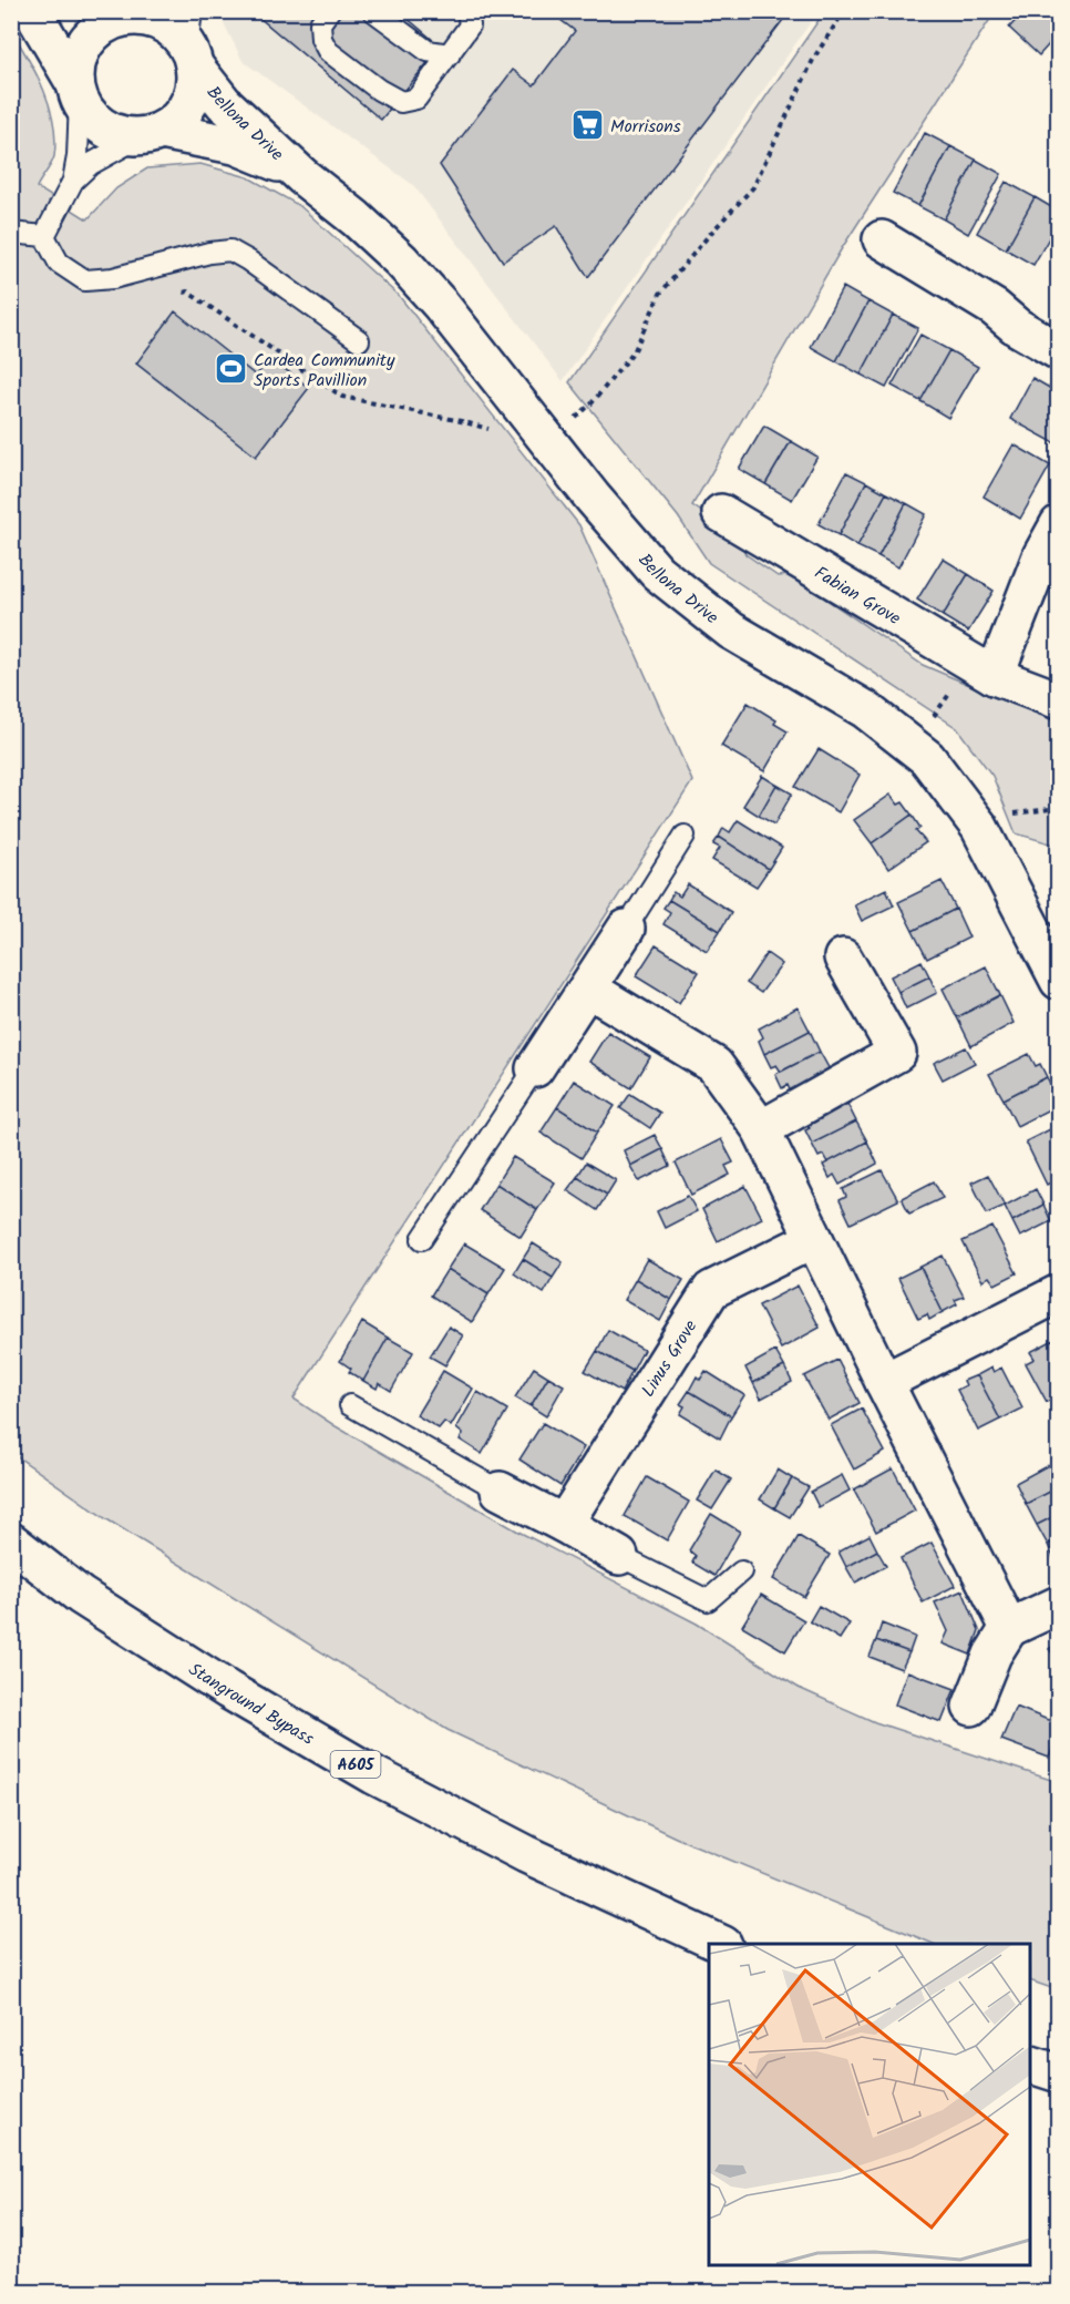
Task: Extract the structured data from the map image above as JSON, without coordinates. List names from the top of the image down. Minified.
{"streets":{"street":["Bellona Drive","Fabian Grove","Linus Grove","Stanground Bypass","A605"]},"places":{"supermarket":["Morrisons"],"sports":["Cardea Community Sports Pavillion"]}}
